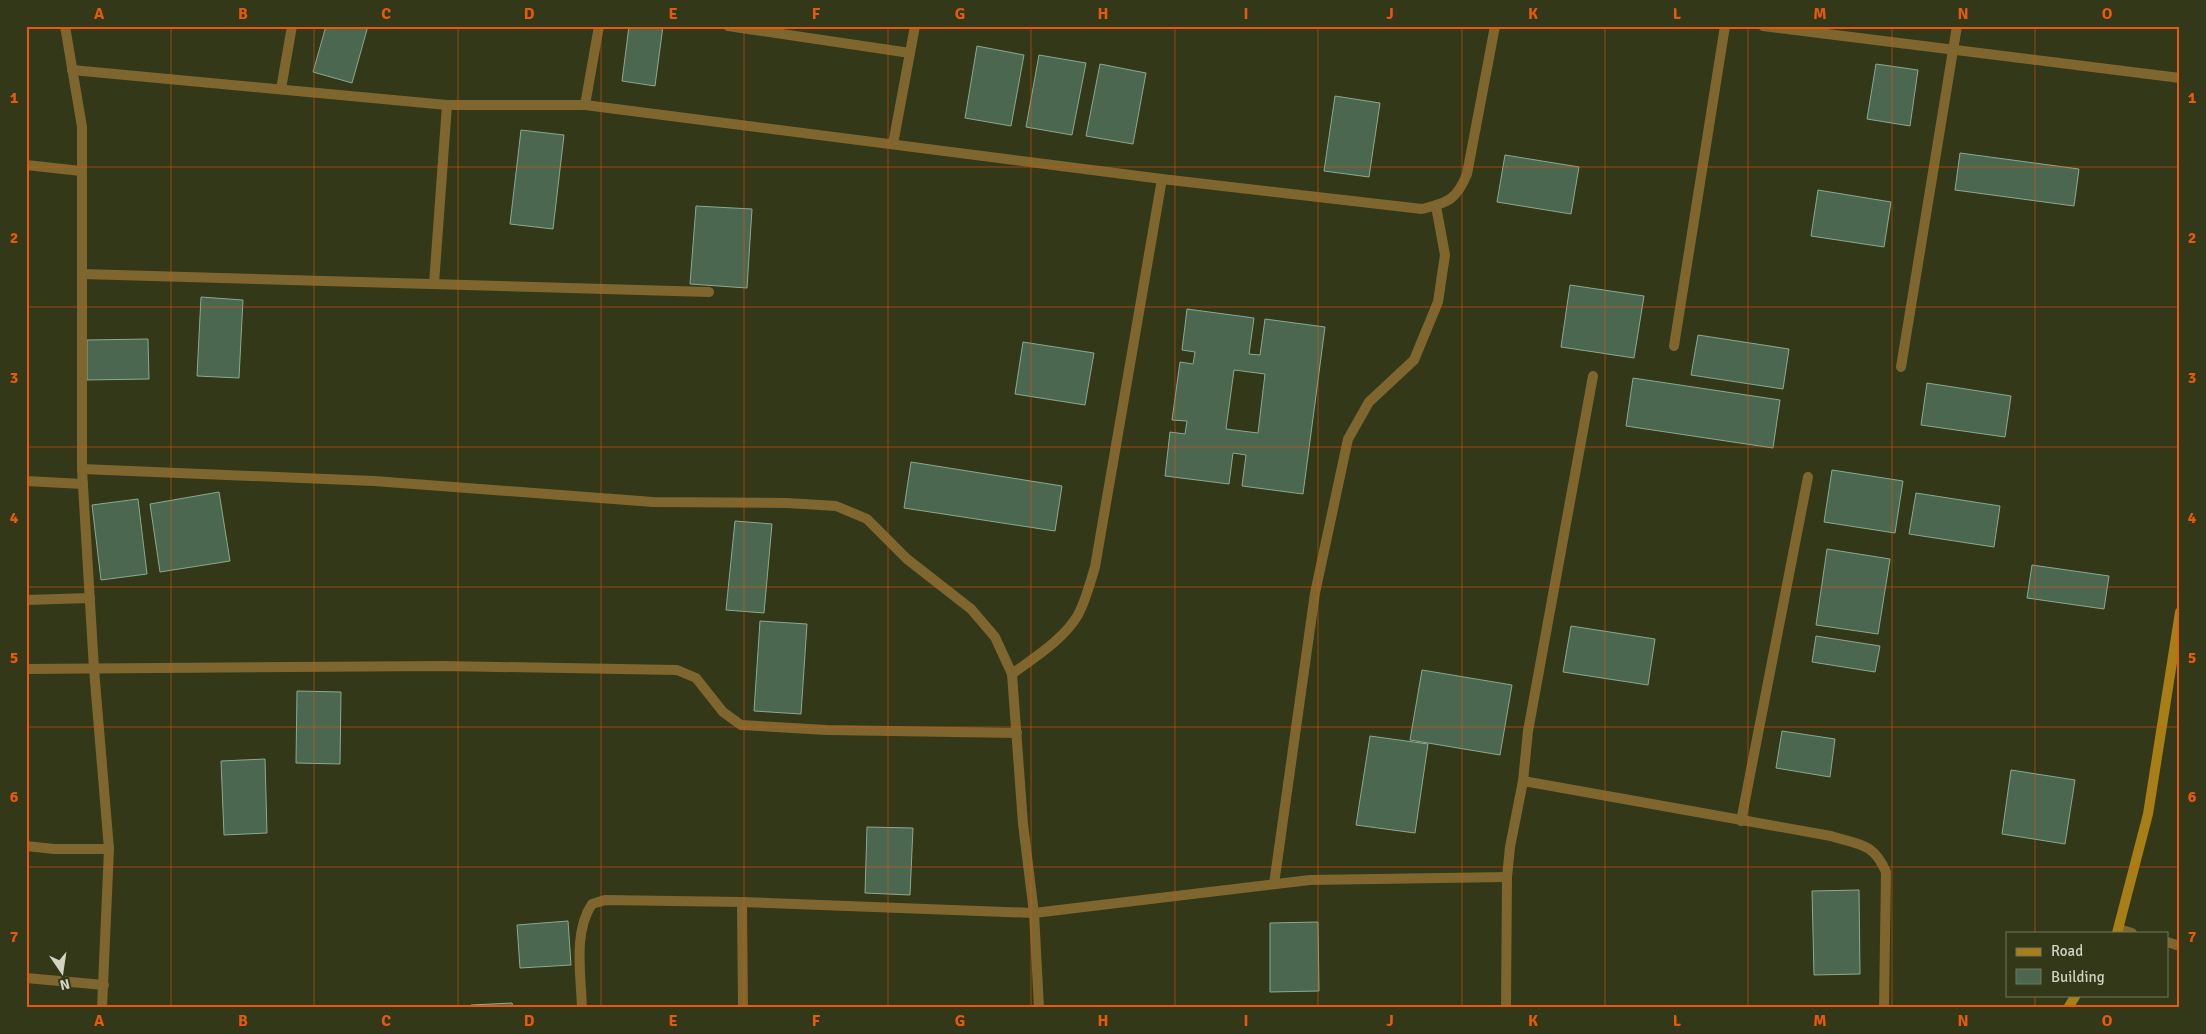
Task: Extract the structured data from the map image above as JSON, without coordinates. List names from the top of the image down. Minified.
{"legend":["Road","Building"],"north":"bottom","grid":{"columns":["A","B","C","D","E","F","G","H","I","J","K","L","M","N","O"],"rows":["1","2","3","4","5","6","7"]}}
